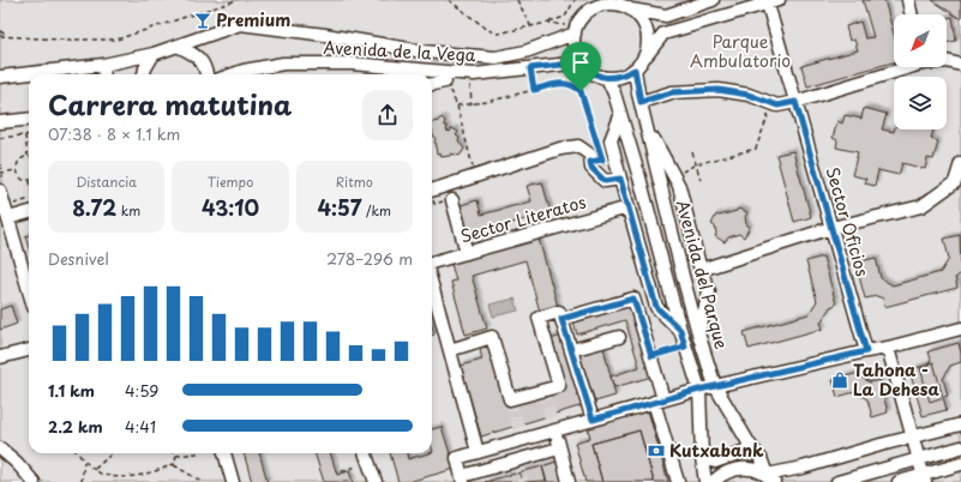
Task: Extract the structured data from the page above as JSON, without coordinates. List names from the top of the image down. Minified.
{"streets":{"street":["Avenida de la Vega","Sector Literatos","Sector Oficios","Avenida del Parque"]},"crossings":[["Avenida de la Vega","Avenida del Parque"]],"parks":["Parque Ambulatorio"],"places":{"bar":["Premium"],"shop":["Tahona - La Dehesa"],"bank":["Kutxabank"]},"north":"bottom left","page":{"heading":["Carrera matutina","07:38 · 8 × 1.1 km"],"stats":[["Distancia","8.72 km"],["Tiempo","43:10"],["Ritmo","4:57 /km"]],"chart":["Desnivel","278–296 m"],"list":[{"name":"1.1 km","note":"4:59"},{"name":"2.2 km","note":"4:41"}]}}
